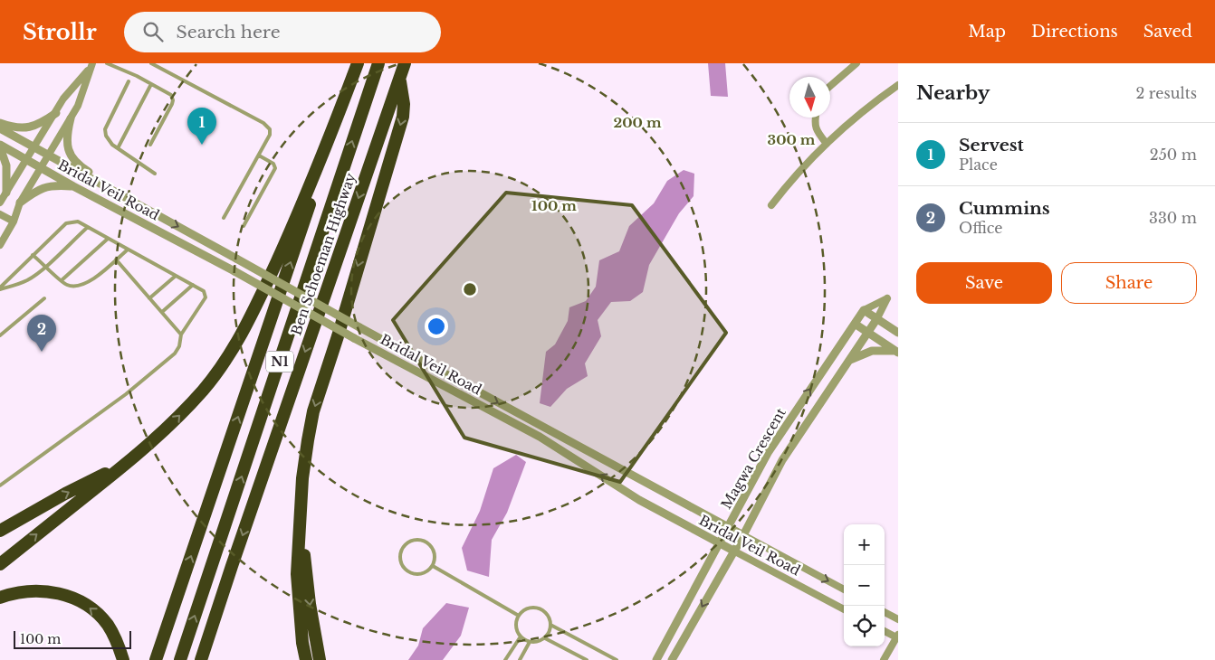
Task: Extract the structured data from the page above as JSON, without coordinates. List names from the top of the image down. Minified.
{"streets":{"highway":["Ben Schoeman Highway","N1"],"street":["Bridal Veil Road","Magwa Crescent"]},"crossings":[["Bridal Veil Road","Magwa Crescent"]],"scale_bar":"100 m","north":"bottom","page":{"header":"Strollr","search":"Search here","nav":["Map","Directions","Saved"],"heading":["Nearby","2 results"],"pins":["1","2"],"list":[{"mark":"1","name":"Servest","note":"Place","value":"250 m"},{"mark":"2","name":"Cummins","note":"Office","value":"330 m"}],"buttons":["Save","Share"],"map_buttons":["+","−"],"scale":"100 m"},"rings":["200 m","300 m","100 m"]}
